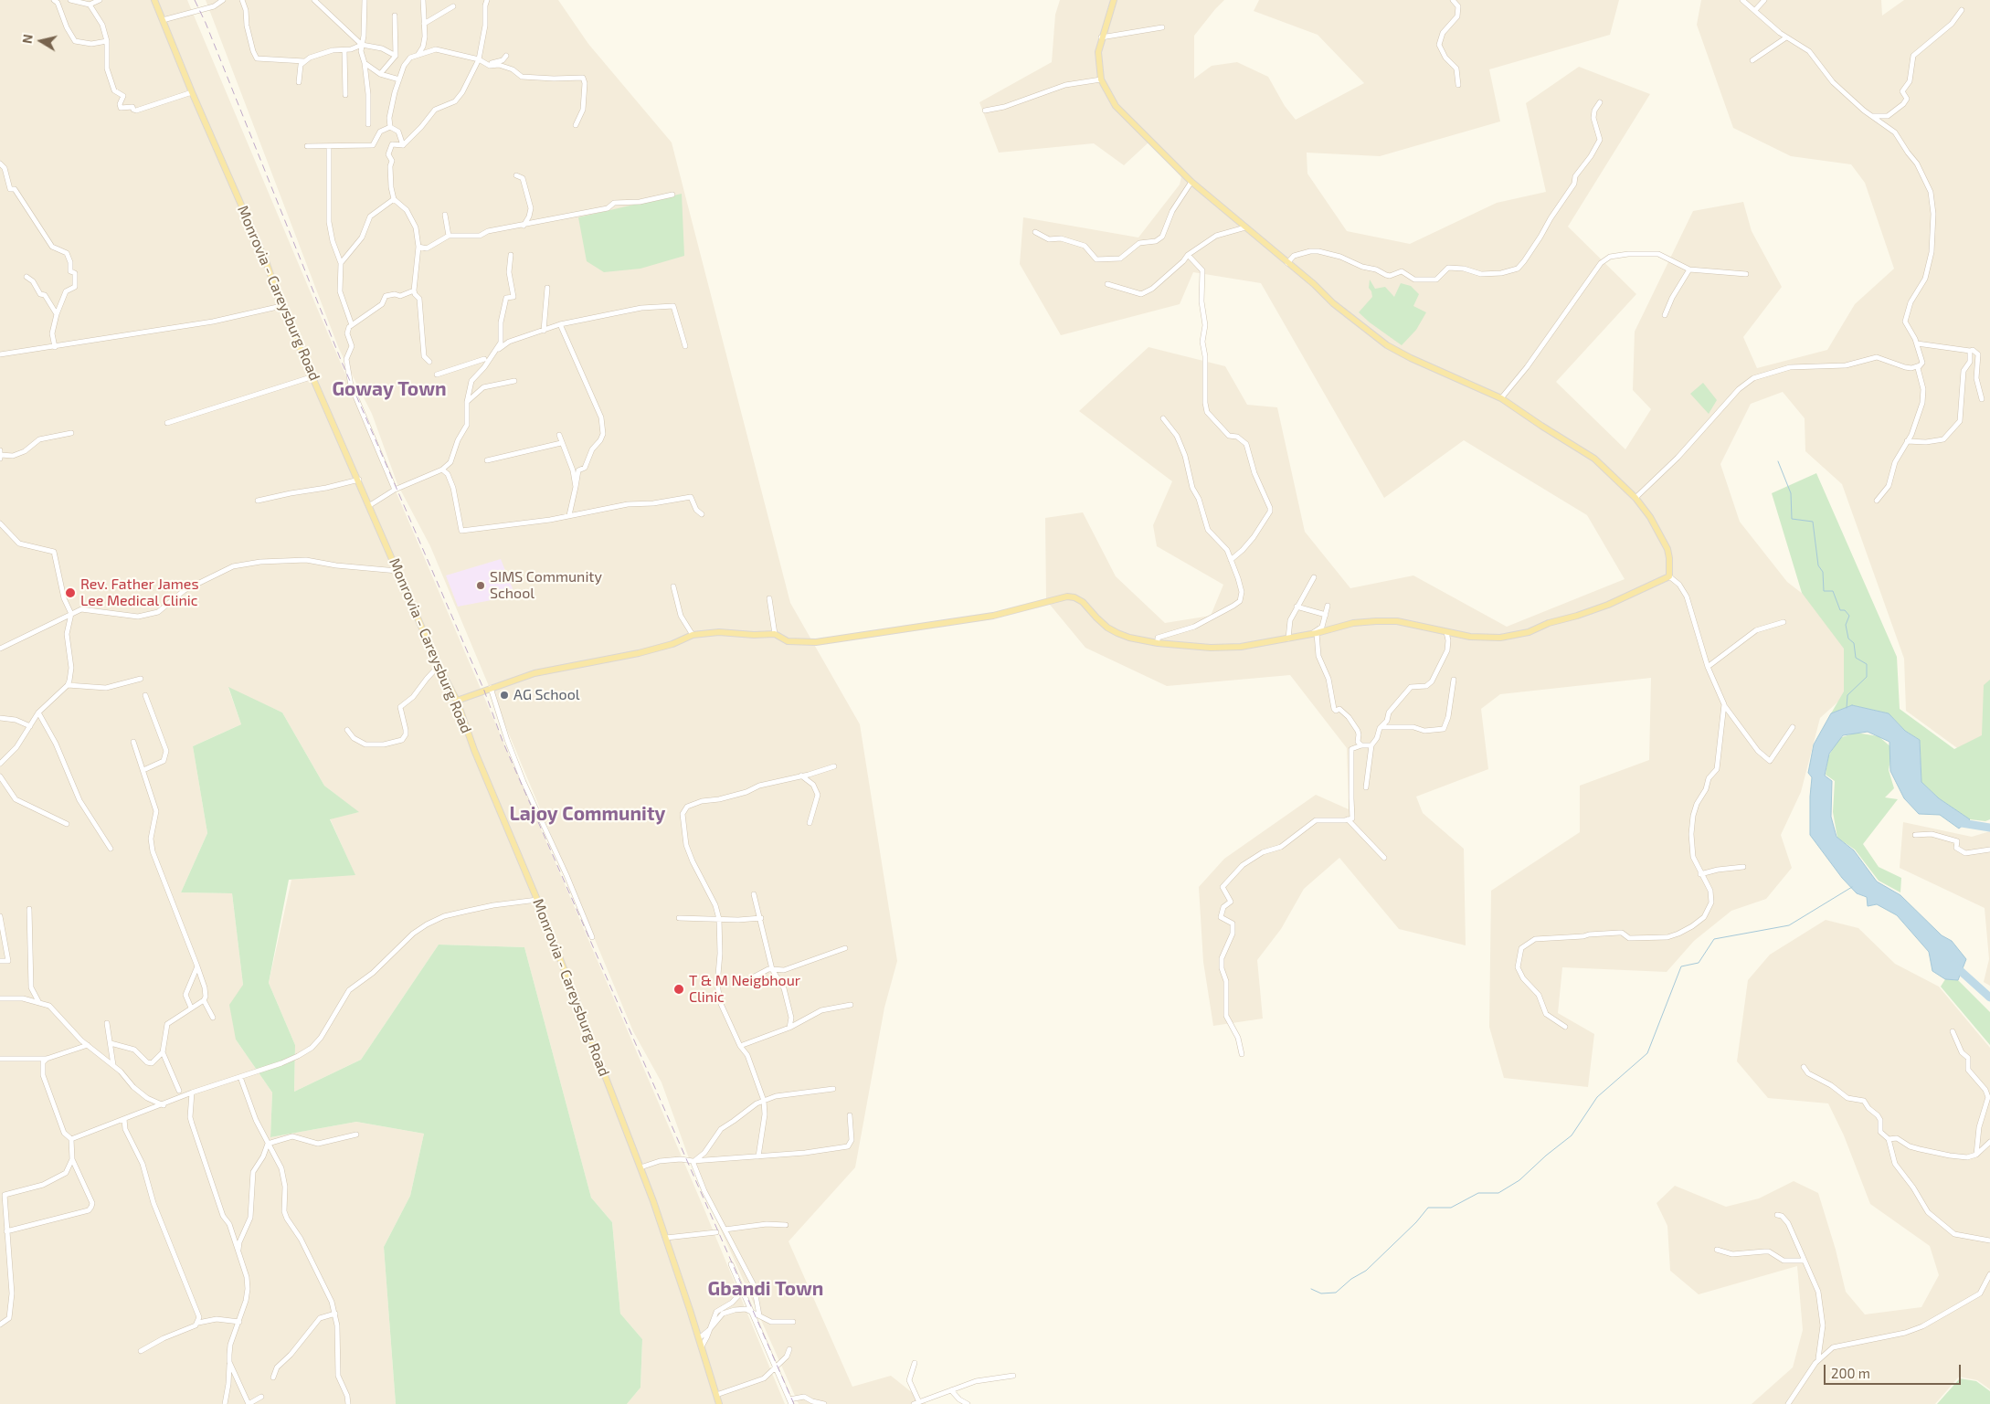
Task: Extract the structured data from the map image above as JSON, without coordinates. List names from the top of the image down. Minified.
{"streets":{"main road":["Monrovia - Careysburg Road"]},"districts":["Goway Town","Lajoy Community","Gbandi Town"],"places":["SIMS Community School","Rev. Father James Lee Medical Clinic","AG School","T & M Neigbhour Clinic"],"scale_bar":"200 m","north":"left"}
